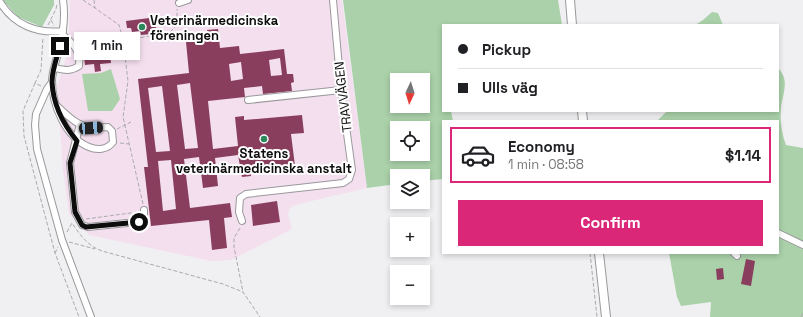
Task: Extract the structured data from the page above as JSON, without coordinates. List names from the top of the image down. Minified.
{"streets":{"street":["TRAVVÄGEN"]},"places":["Veterinärmedicinska föreningen","Statens veterinärmedicinska anstalt"],"north":"bottom","page":{"banner":["Pickup","Ulls väg"],"bubble":"1 min","map_buttons":["+","−"],"list":[{"name":"Economy","note":"1 min · 08:58","value":"$1.14"}],"buttons":"Confirm"}}
